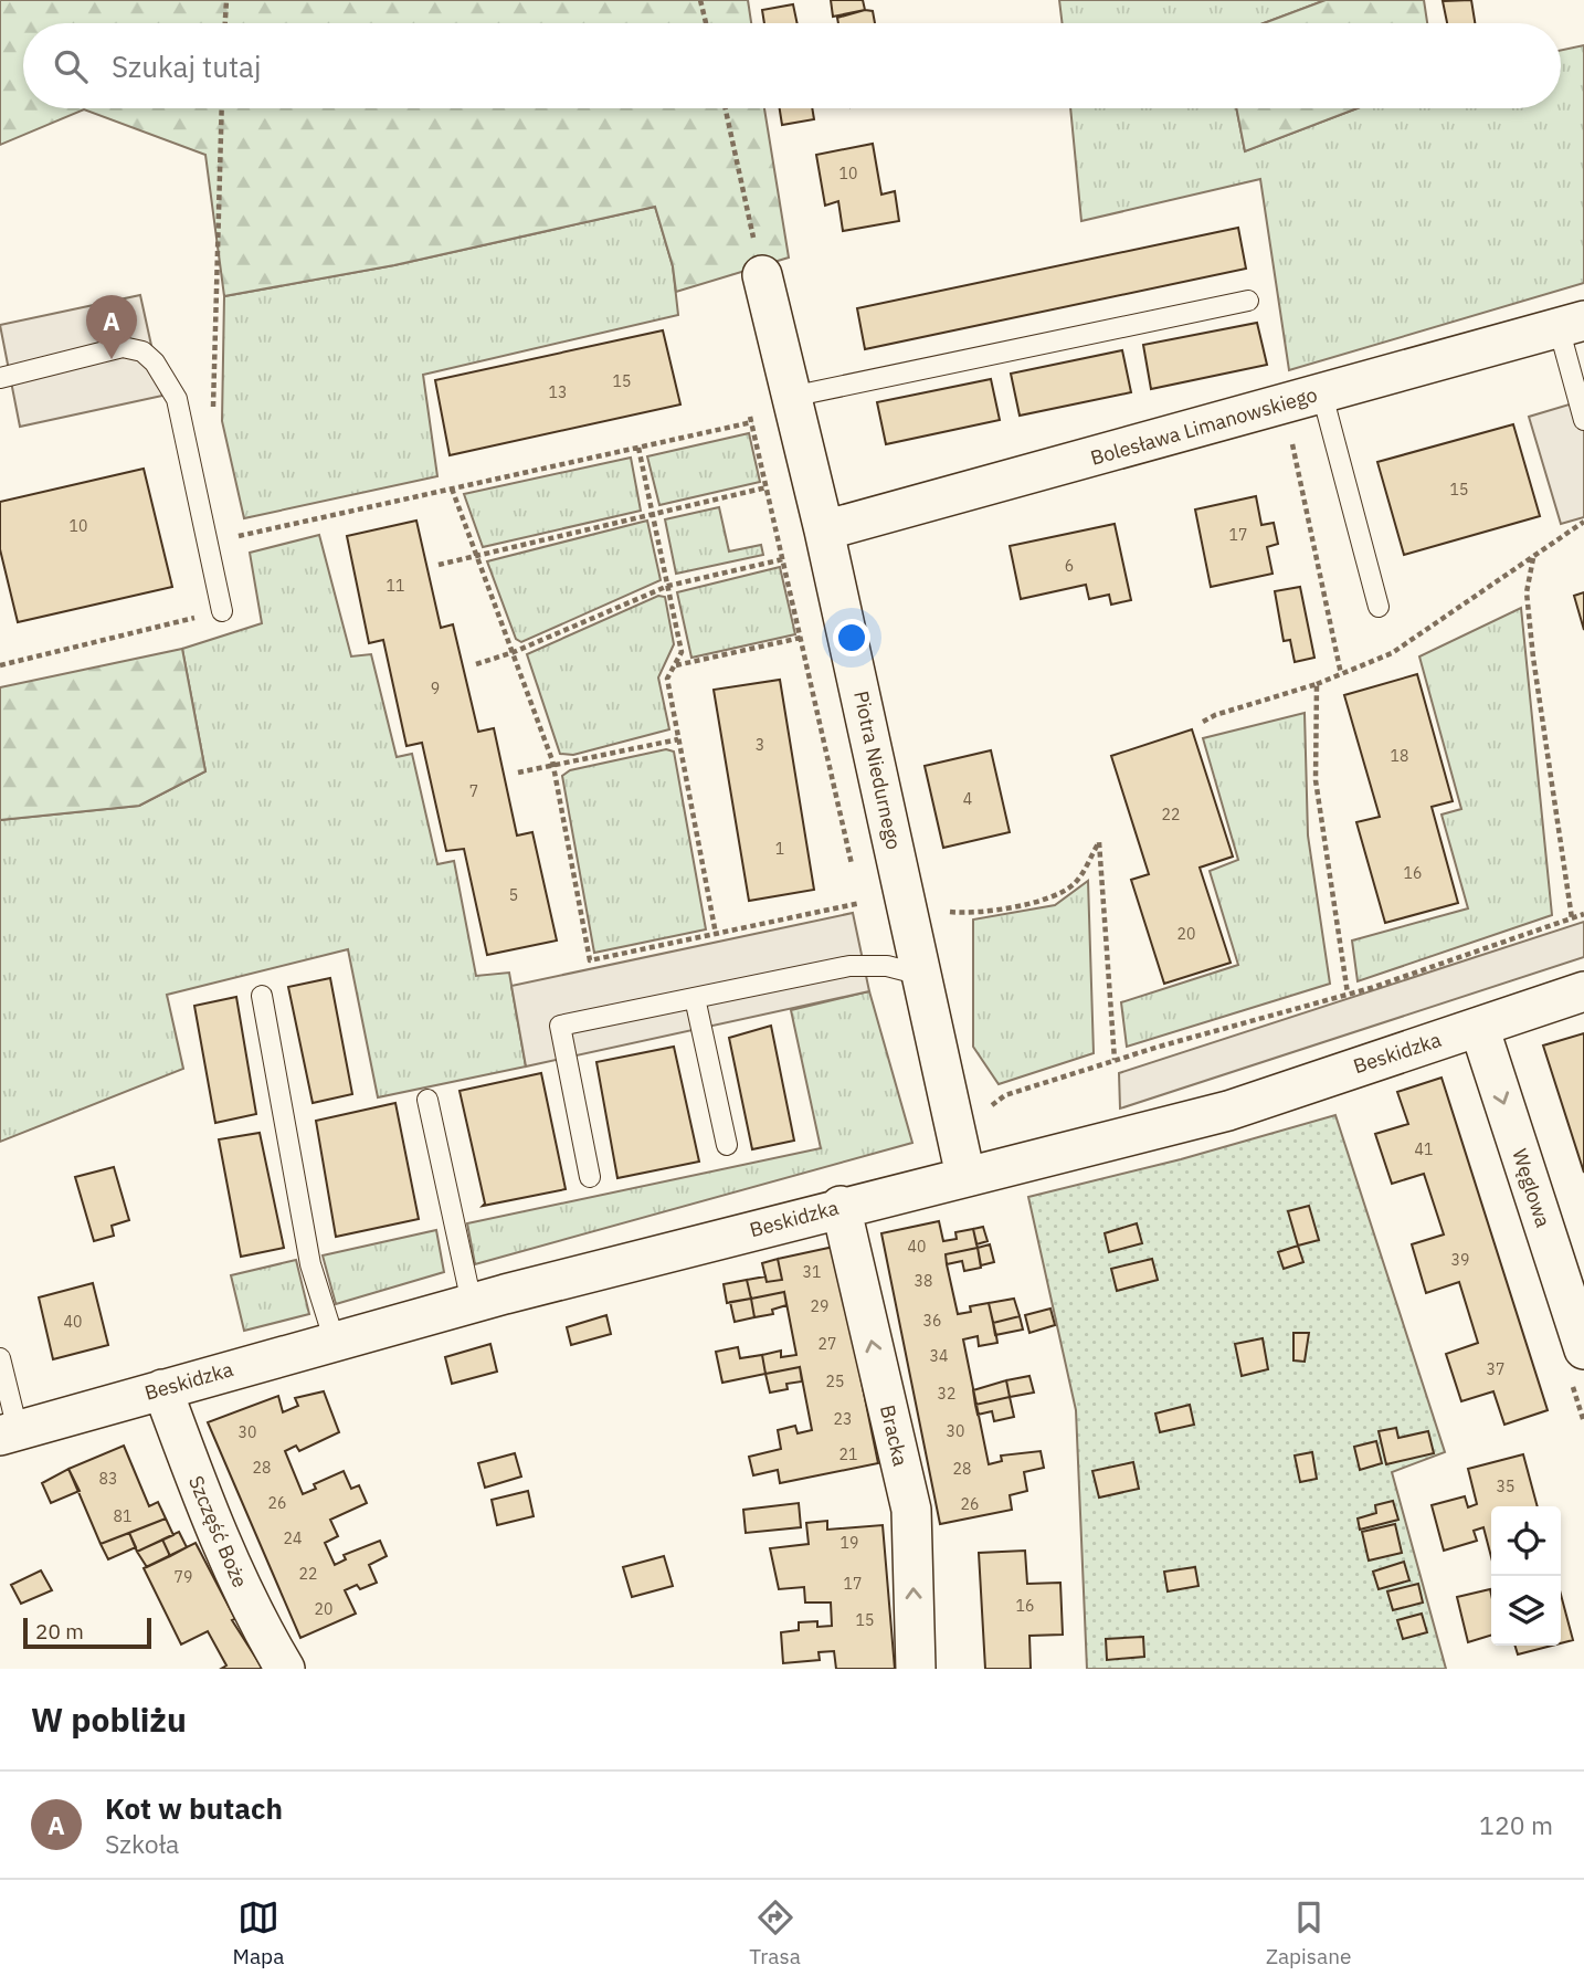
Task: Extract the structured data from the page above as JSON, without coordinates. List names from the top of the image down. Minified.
{"streets":{"street":["Bolesława Limanowskiego","Piotra Niedurnego","Beskidzka","Węglowa","Bracka","Szczęść Boże"]},"crossings":[["Bolesława Limanowskiego","Piotra Niedurnego"],["Piotra Niedurnego","Beskidzka"],["Beskidzka","Węglowa"],["Beskidzka","Bracka"],["Beskidzka","Szczęść Boże"]],"one_way":["Węglowa","Bracka"],"house_numbers":["10","15","13","15","10","17","6","11","9","3","18","7","4","22","1","16","5","20","41","40","39","31","38","29","36","40","27","34","37","25","32","23","30","30","21","28","28","83","35","26","26","81","24","19","22","79","17","16","20","15"],"scale_bar":"20 m","page":{"search":"Szukaj tutaj","pins":"A","scale":"20 m","heading":"W pobliżu","list":[{"mark":"A","name":"Kot w butach","note":"Szkoła","value":"120 m"}],"nav":["Mapa","Trasa","Zapisane"]}}
